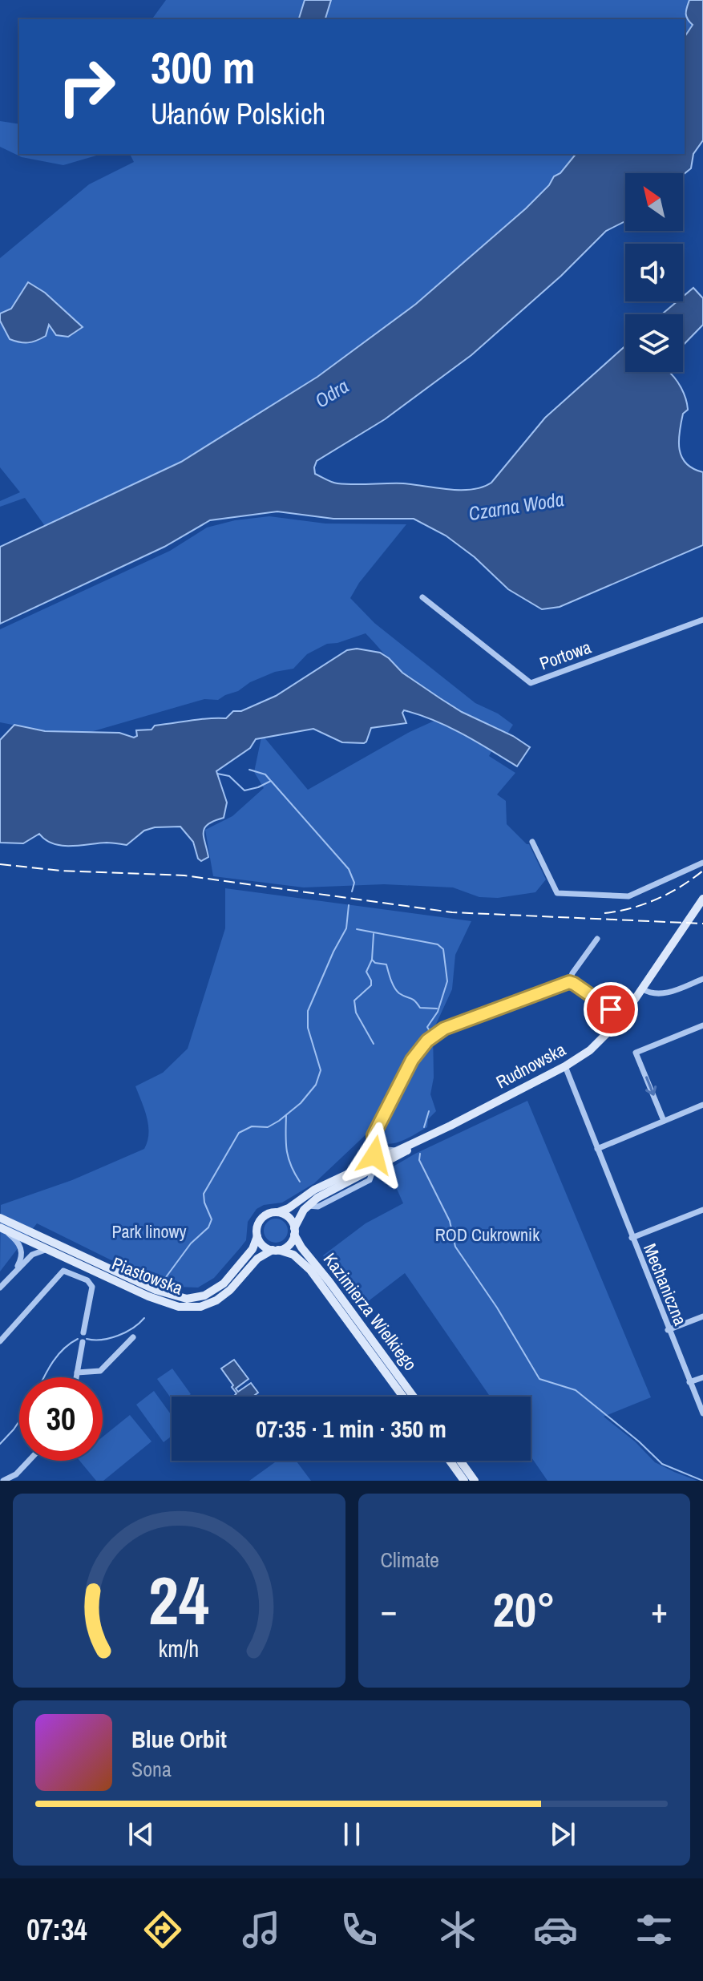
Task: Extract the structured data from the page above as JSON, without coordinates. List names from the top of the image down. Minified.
{"streets":{"main road":["Rudnowska","Piastowska","Kazimierza Wielkiego"],"street":["Portowa","Mechaniczna"]},"crossings":[["Rudnowska","Piastowska"],["Rudnowska","Mechaniczna"],["Rudnowska","Kazimierza Wielkiego"],["Piastowska","Kazimierza Wielkiego"]],"water":["Odra","Czarna Woda"],"parks":["Park linowy","ROD Cukrownik"],"north":"top left","page":{"turn":["300 m","Ułanów Polskich"],"limit":"30","trip":"07:35 · 1 min · 350 m","tile":"Climate","heat":["−","20°","+"],"song":["Blue Orbit","Sona"],"tabs":"07:34","gauge":["24","km/h"]}}
